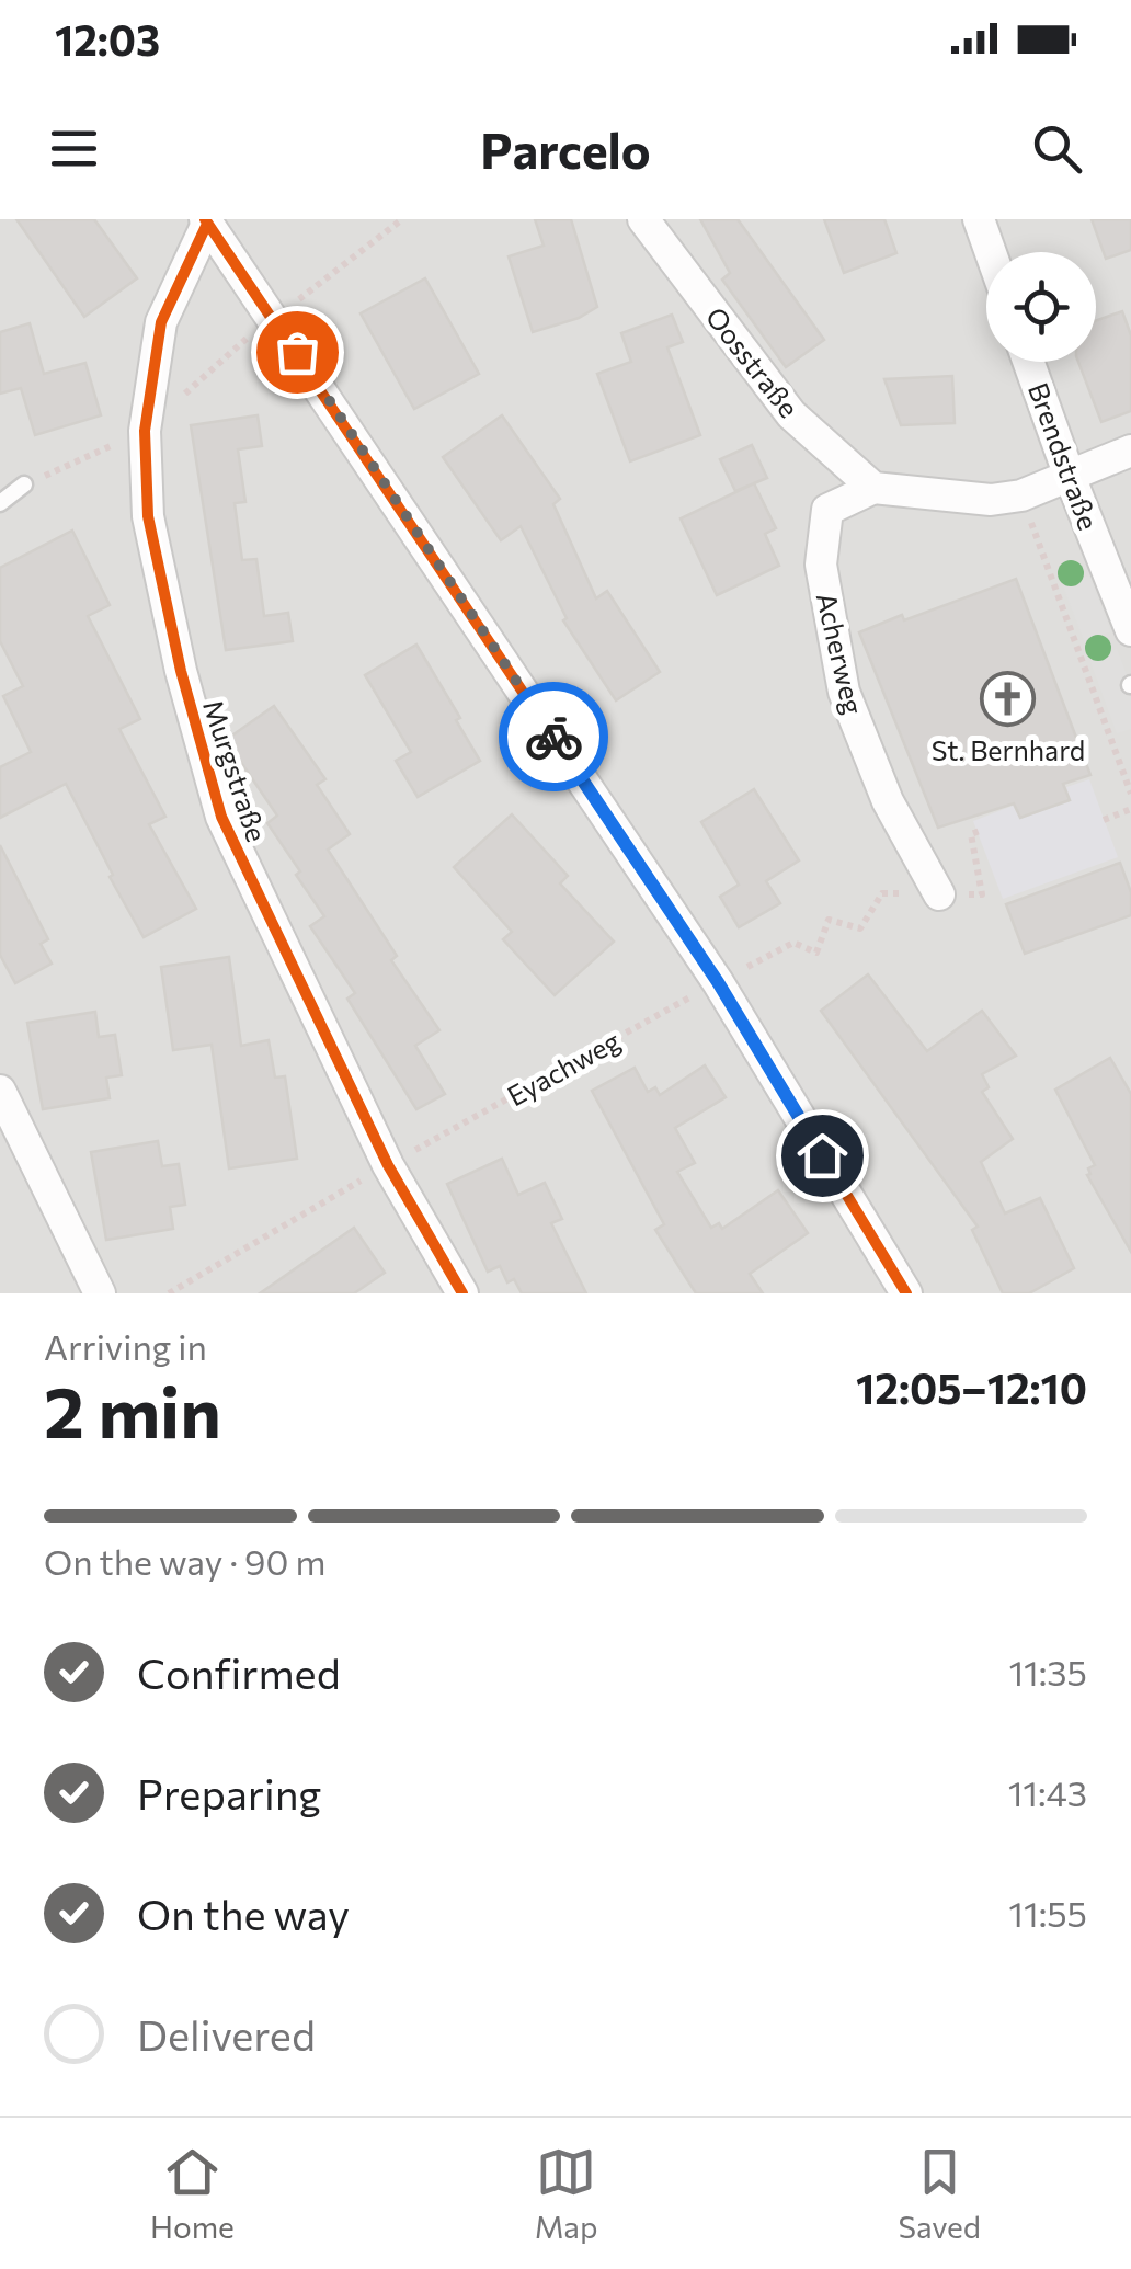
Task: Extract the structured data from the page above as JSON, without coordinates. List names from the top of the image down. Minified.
{"streets":{"street":["Oosstraße","Brendstraße","Acherweg","Murgstraße"],"path":["Eyachweg"]},"crossings":[["Oosstraße","Acherweg"],["Acherweg","Eyachweg"],["Murgstraße","Eyachweg"]],"places":{"church":["St. Bernhard"]},"page":{"status":"12:03","header":"Parcelo","heading":["2 min","Arriving in","12:05–12:10"],"bar":"On the way · 90 m","list":[["Confirmed","11:35"],["Preparing","11:43"],["On the way","11:55"],"Delivered"],"tabs":["Home","Map","Saved"]}}
